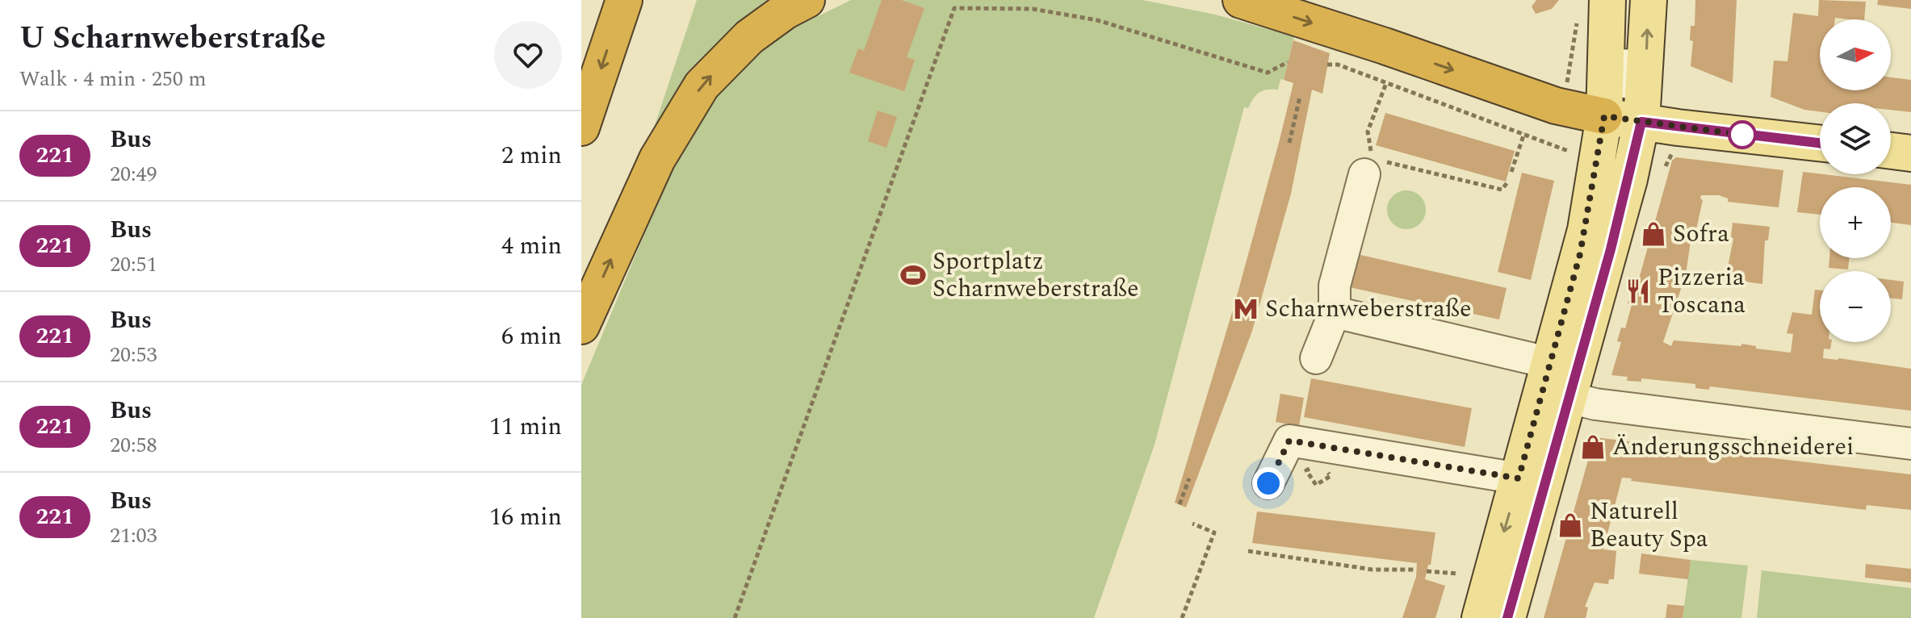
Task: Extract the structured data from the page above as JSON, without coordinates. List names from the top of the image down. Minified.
{"places":{"shop":["Sofra","Änderungsschneiderei","Naturell Beauty Spa"],"sports":["Sportplatz Scharnweberstraße"],"restaurant":["Pizzeria Toscana"],"metro station":["Scharnweberstraße"]},"lines":["bus line 221"],"north":"right","page":{"heading":["U Scharnweberstraße","Walk · 4 min · 250 m"],"map_buttons":["+","−"],"list":[{"mark":"221","name":"Bus","note":"20:49","value":"2 min"},{"mark":"221","name":"Bus","note":"20:51","value":"4 min"},{"mark":"221","name":"Bus","note":"20:53","value":"6 min"},{"mark":"221","name":"Bus","note":"20:58","value":"11 min"},{"mark":"221","name":"Bus","note":"21:03","value":"16 min"}]}}
